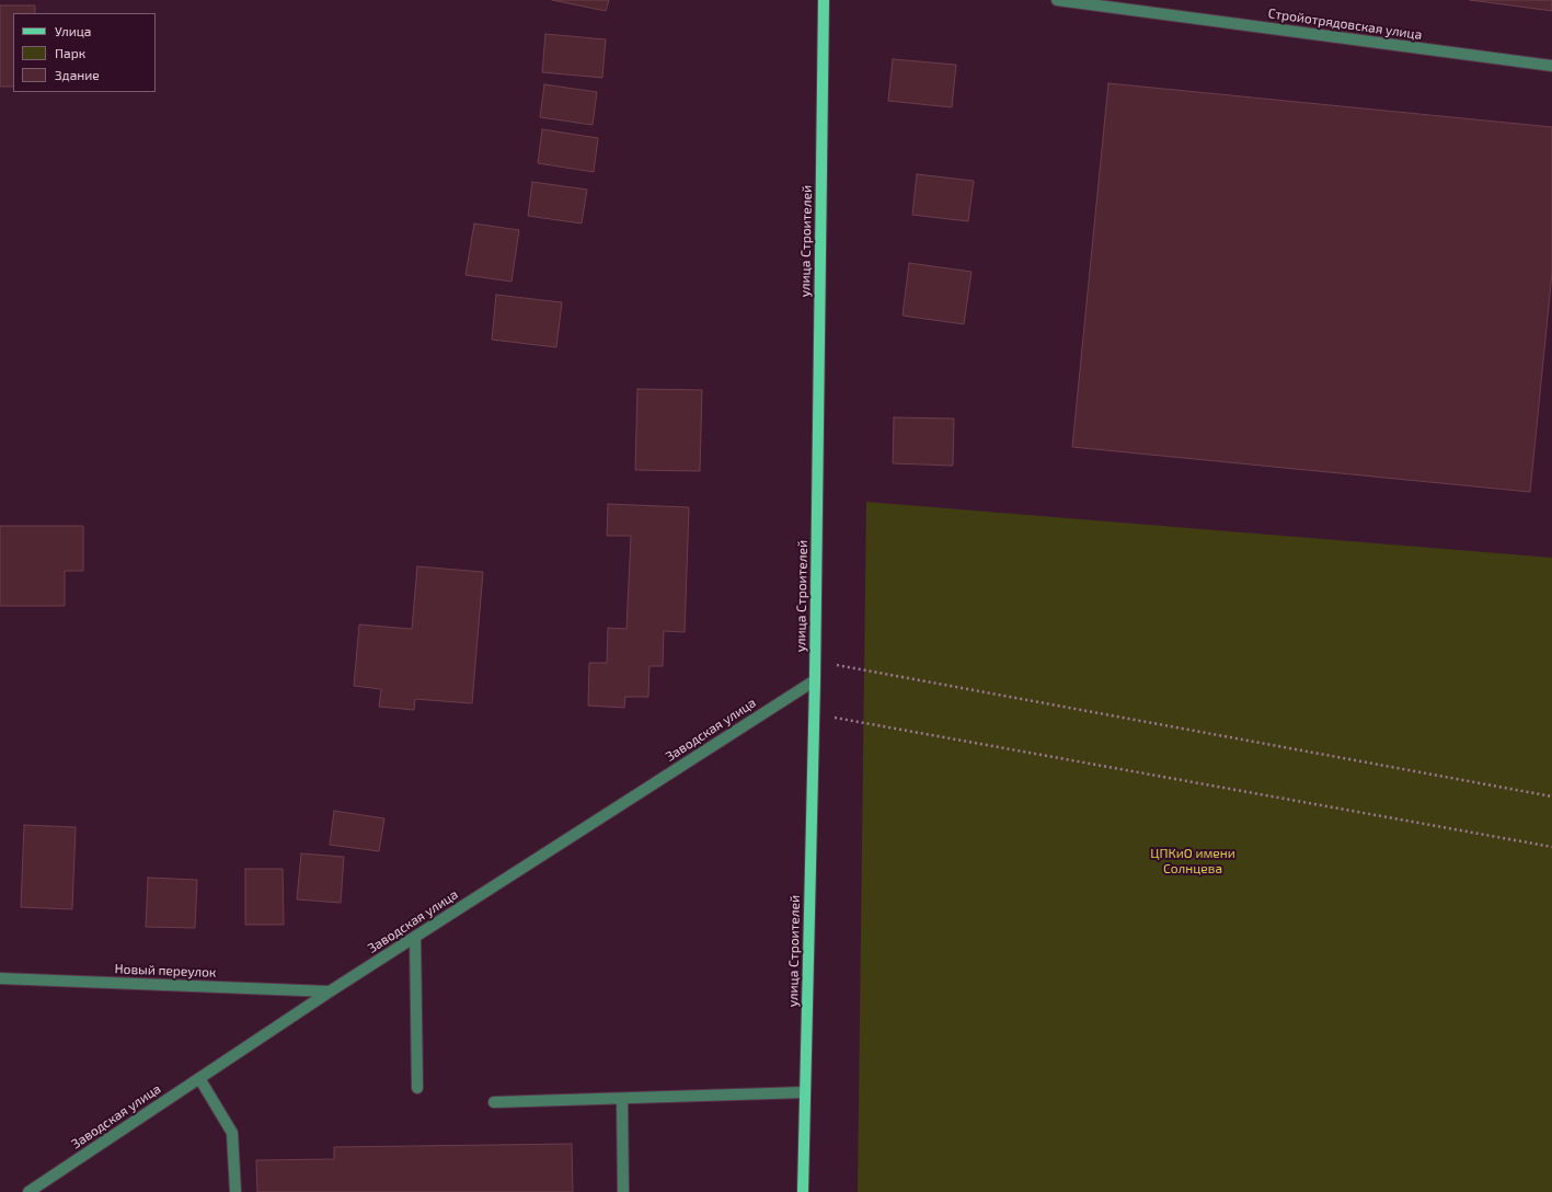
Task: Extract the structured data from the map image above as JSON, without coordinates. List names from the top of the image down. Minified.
{"streets":{"main road":["улица Строителей"],"street":["Стройотрядовская улица","Заводская улица","Новый переулок"]},"crossings":[["улица Строителей","Заводская улица"],["Заводская улица","Новый переулок"]],"parks":["ЦПКиО имени Солнцева"],"legend":["Улица","Парк","Здание"]}
